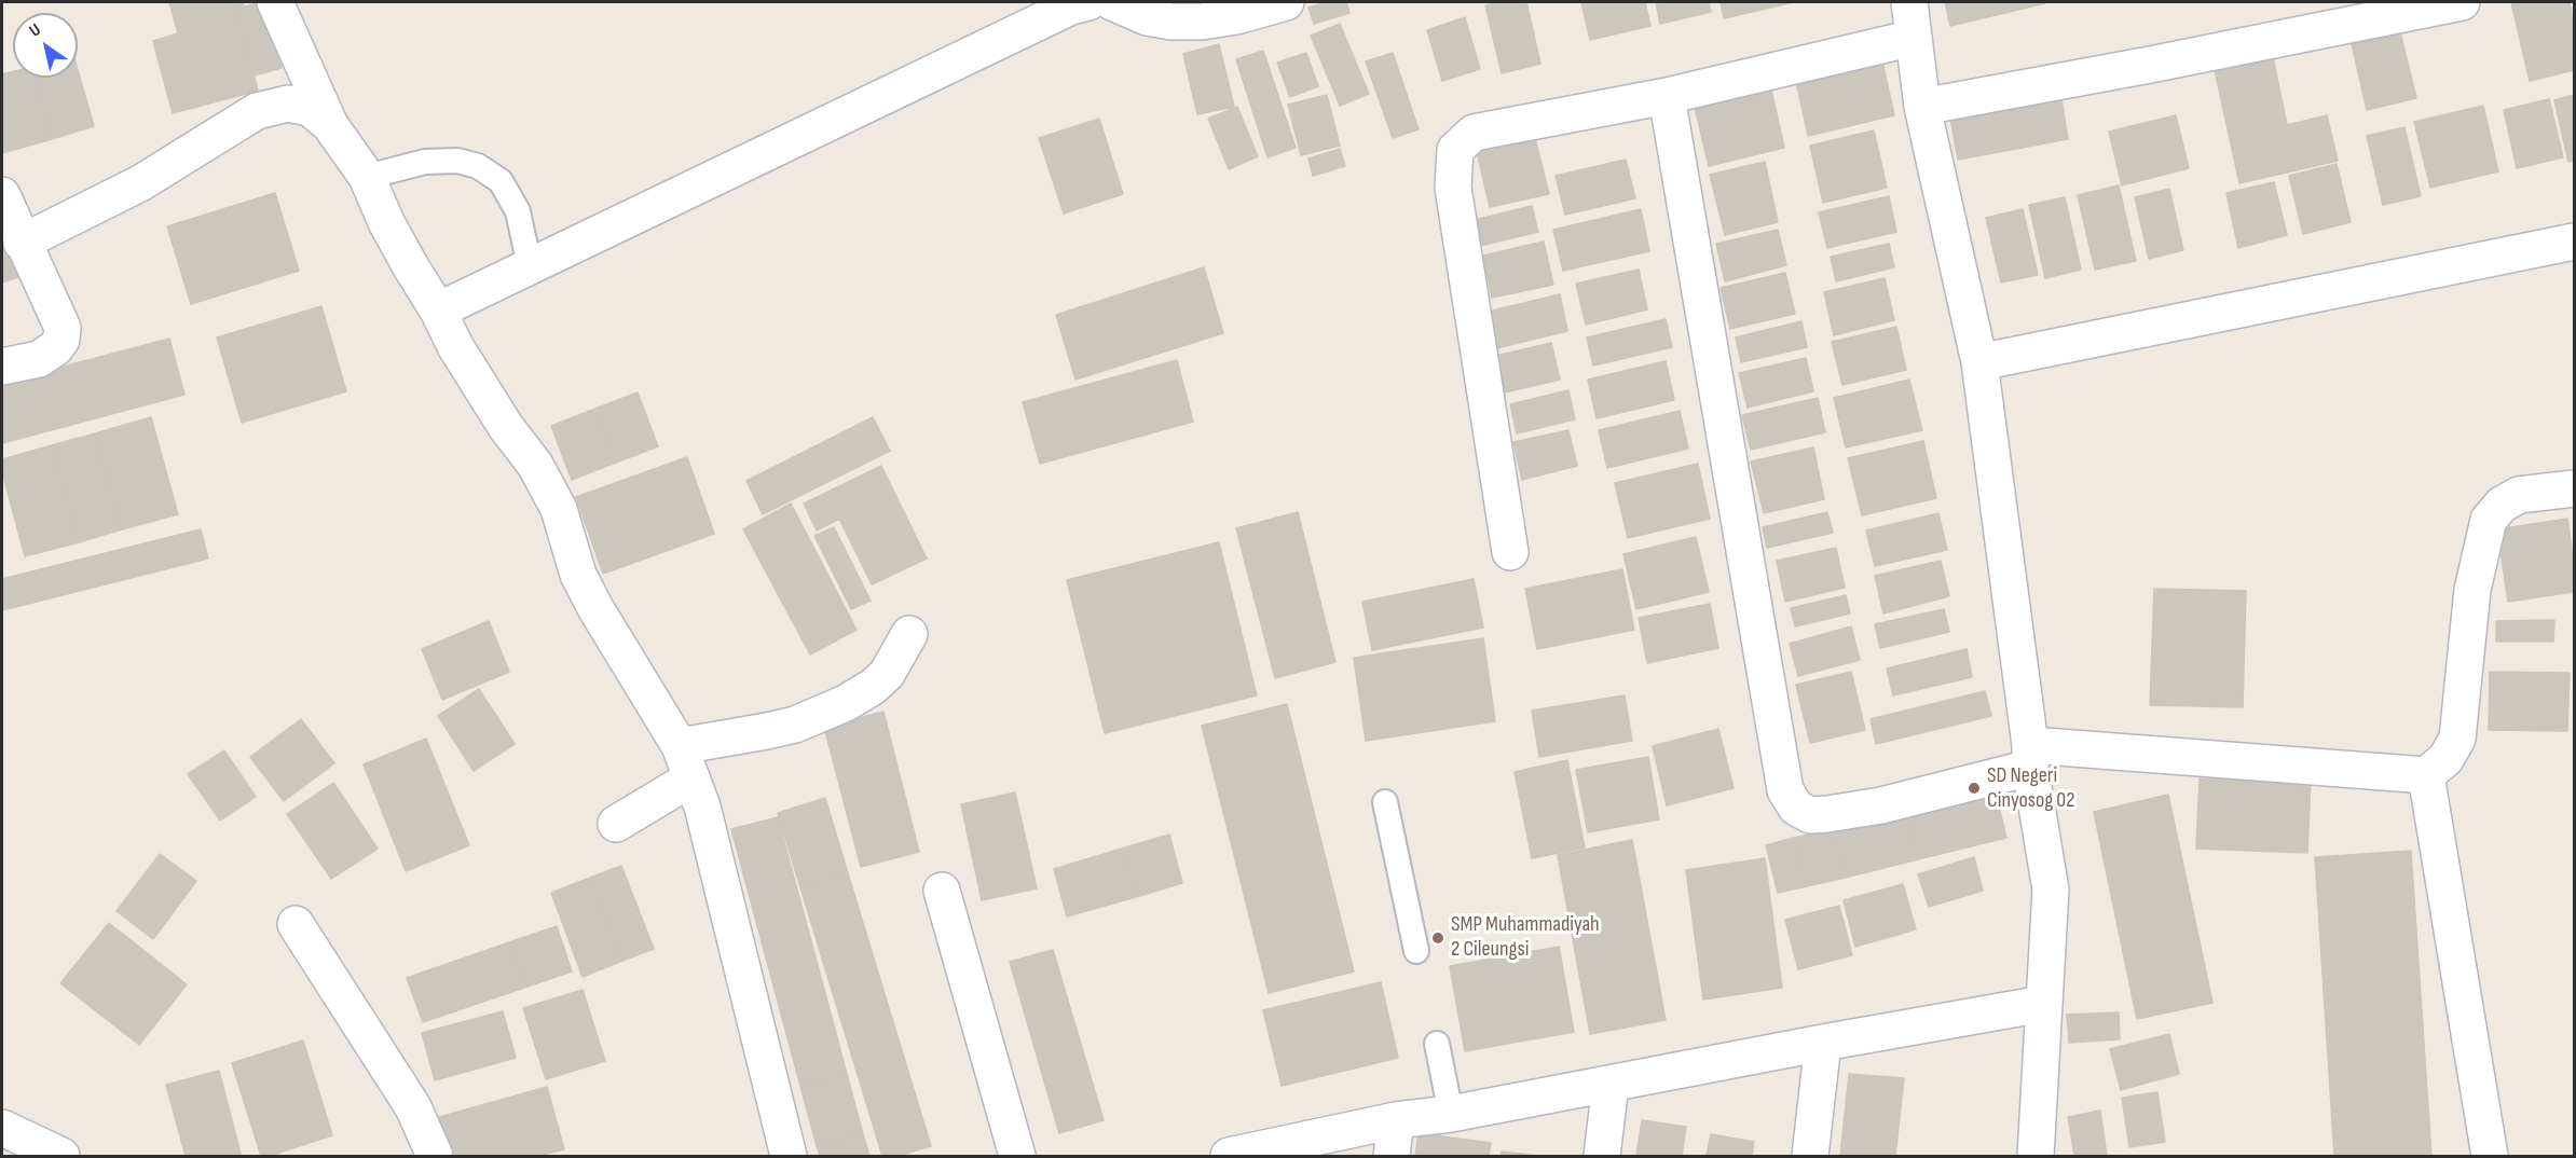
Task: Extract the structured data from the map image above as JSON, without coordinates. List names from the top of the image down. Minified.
{"places":["SD Negeri Cinyosog 02","SMP Muhammadiyah 2 Cileungsi"],"north":"top left"}
